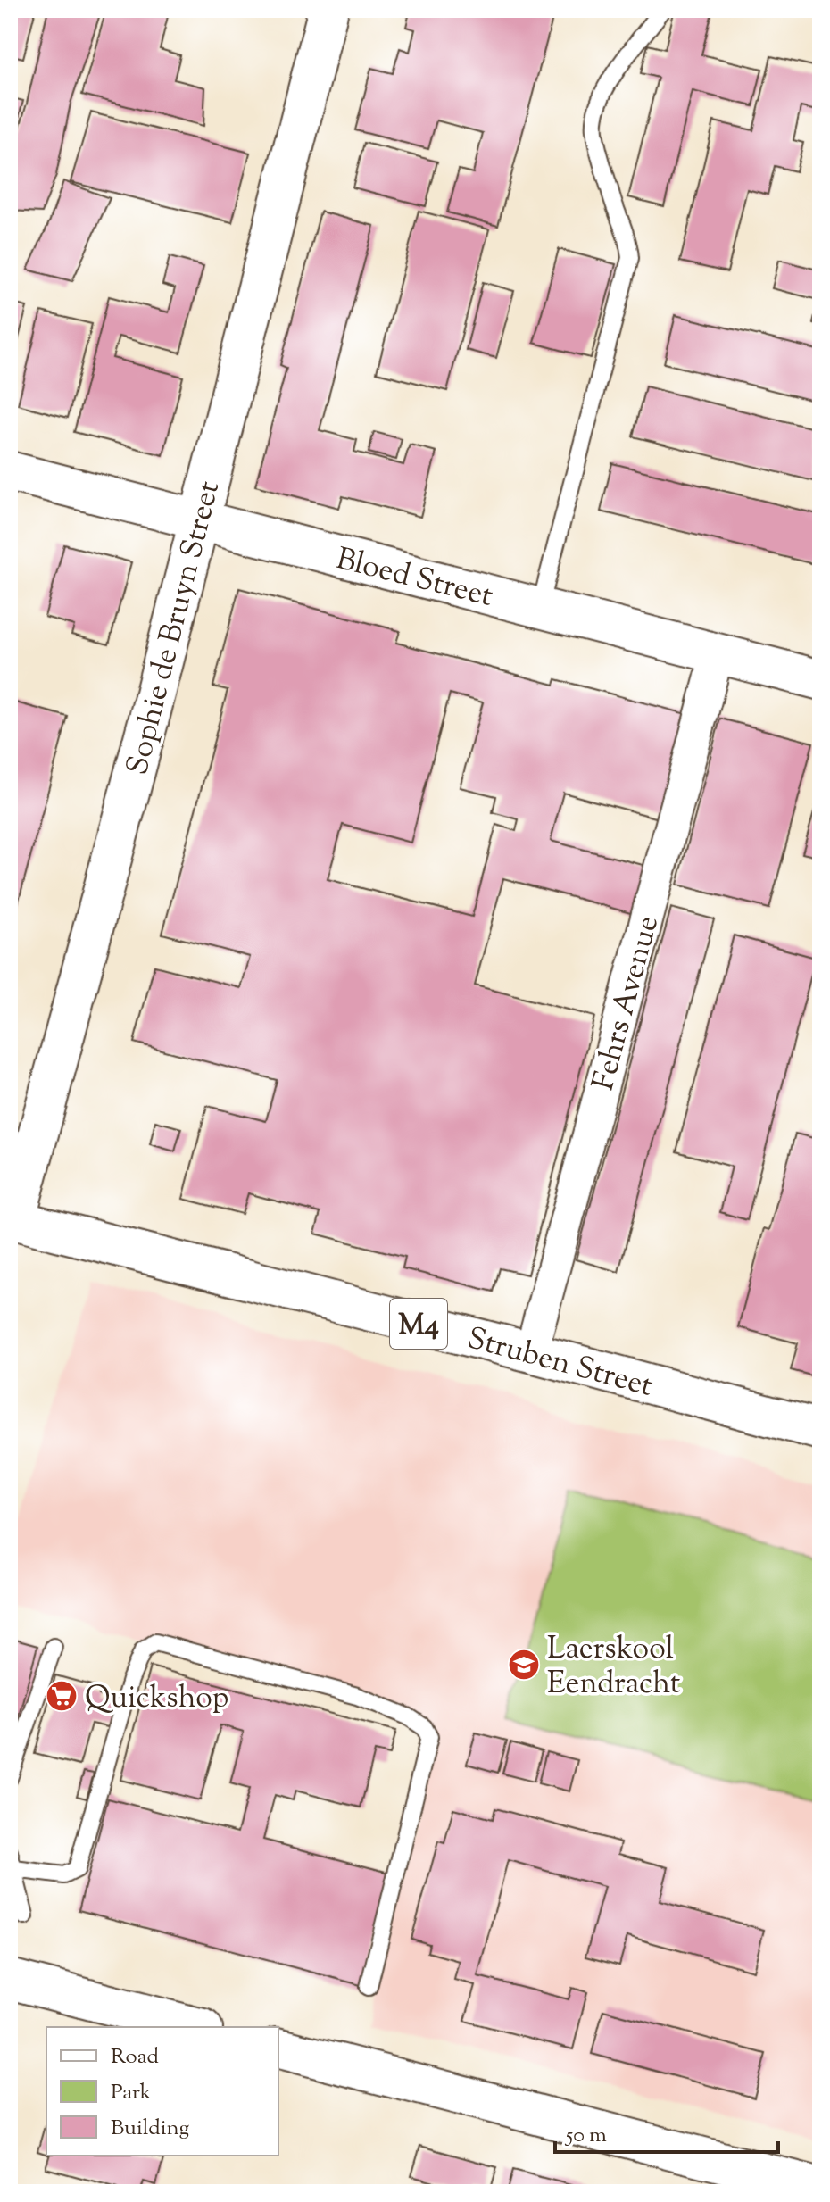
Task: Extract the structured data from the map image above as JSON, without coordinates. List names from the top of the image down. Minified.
{"streets":{"main road":["Bloed Street","Sophie de Bruyn Street","M4","Struben Street"],"street":["Fehrs Avenue"]},"crossings":[["Bloed Street","Sophie de Bruyn Street"],["Bloed Street","Fehrs Avenue"],["Sophie de Bruyn Street","Struben Street"],["Fehrs Avenue","Struben Street"]],"places":{"school or university":["Laerskool Eendracht"],"supermarket":["Quickshop"]},"legend":["Road","Park","Building"],"scale_bar":"50 m"}
